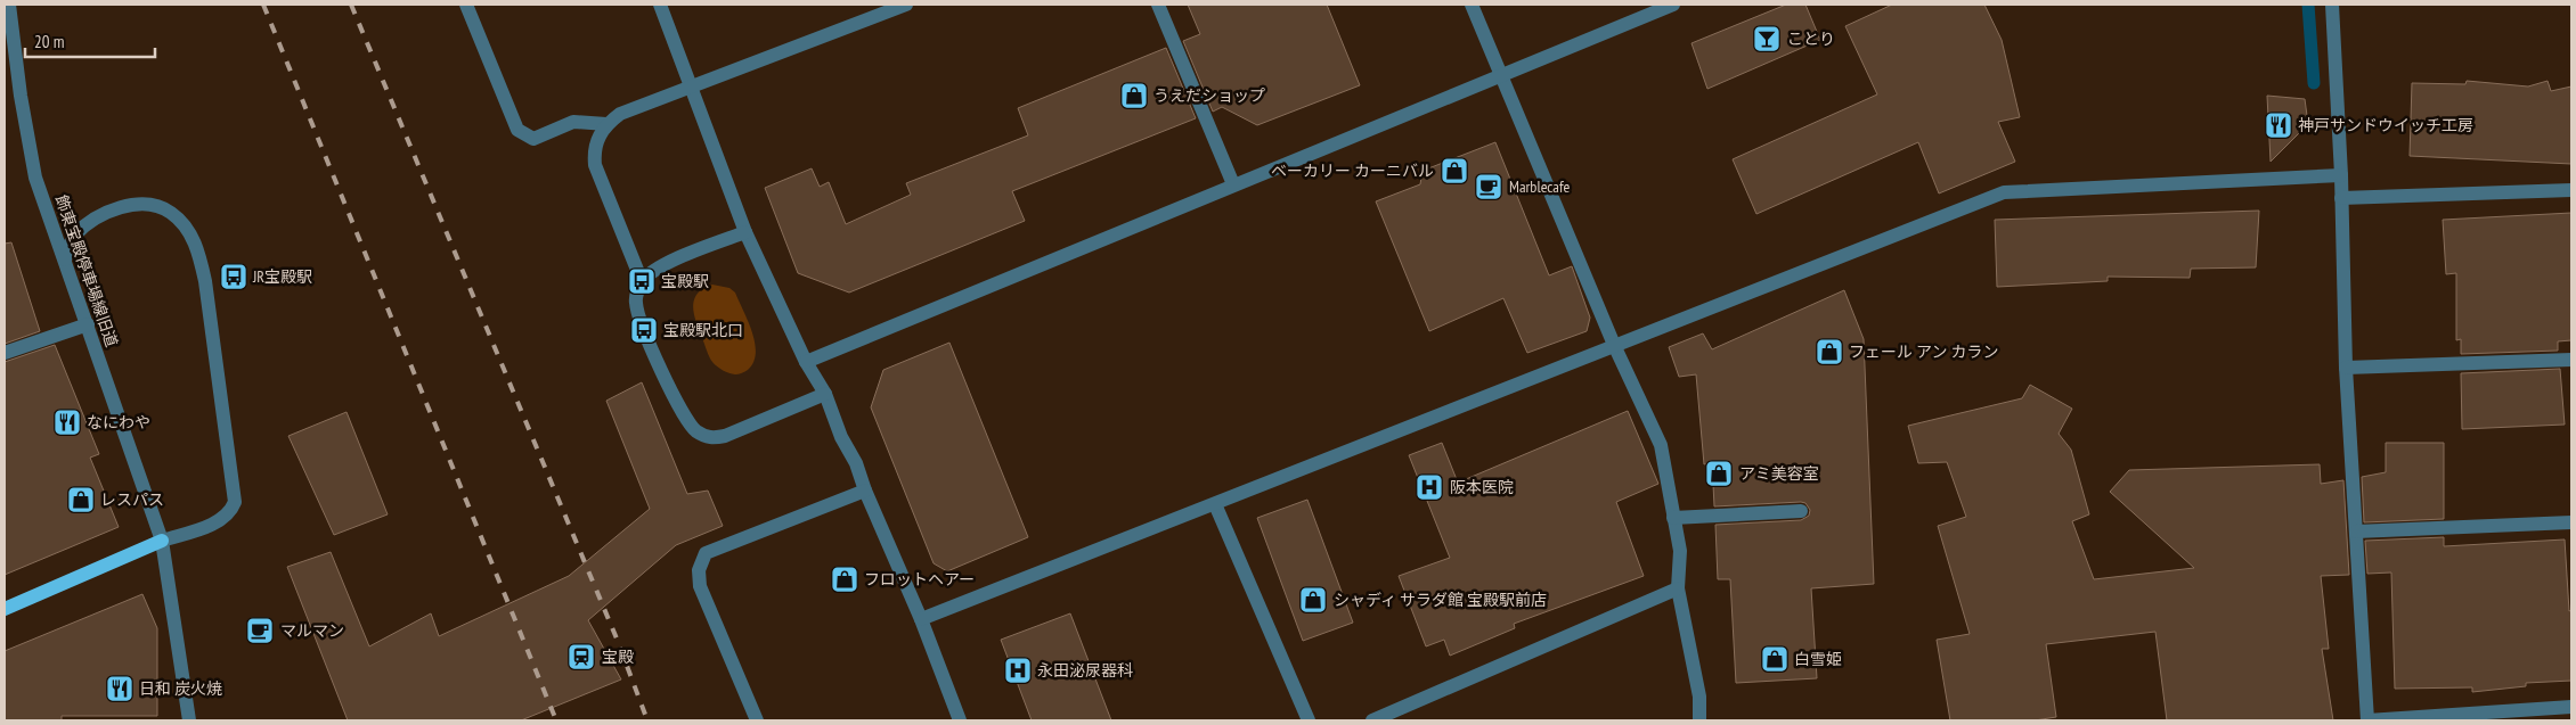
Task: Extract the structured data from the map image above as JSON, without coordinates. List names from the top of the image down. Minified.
{"streets":{"street":["飾東宝殿停車場線旧道"]},"places":{"bar":["ことり"],"shop":["うえだショップ","ベーカリー カーニバル","フェール アン カラン","アミ美容室","レスパス","フロットヘアー","シャディ サラダ館 宝殿駅前店","白雪姫"],"restaurant":["神戸サンドウイッチ工房","なにわや","日和 炭火焼"],"cafe":["Marblecafe","マルマン"],"bus stop":["JR宝殿駅","宝殿駅","宝殿駅北口"],"hospital":["阪本医院","永田泌尿器科"],"station":["宝殿"]},"scale_bar":"20 m"}
